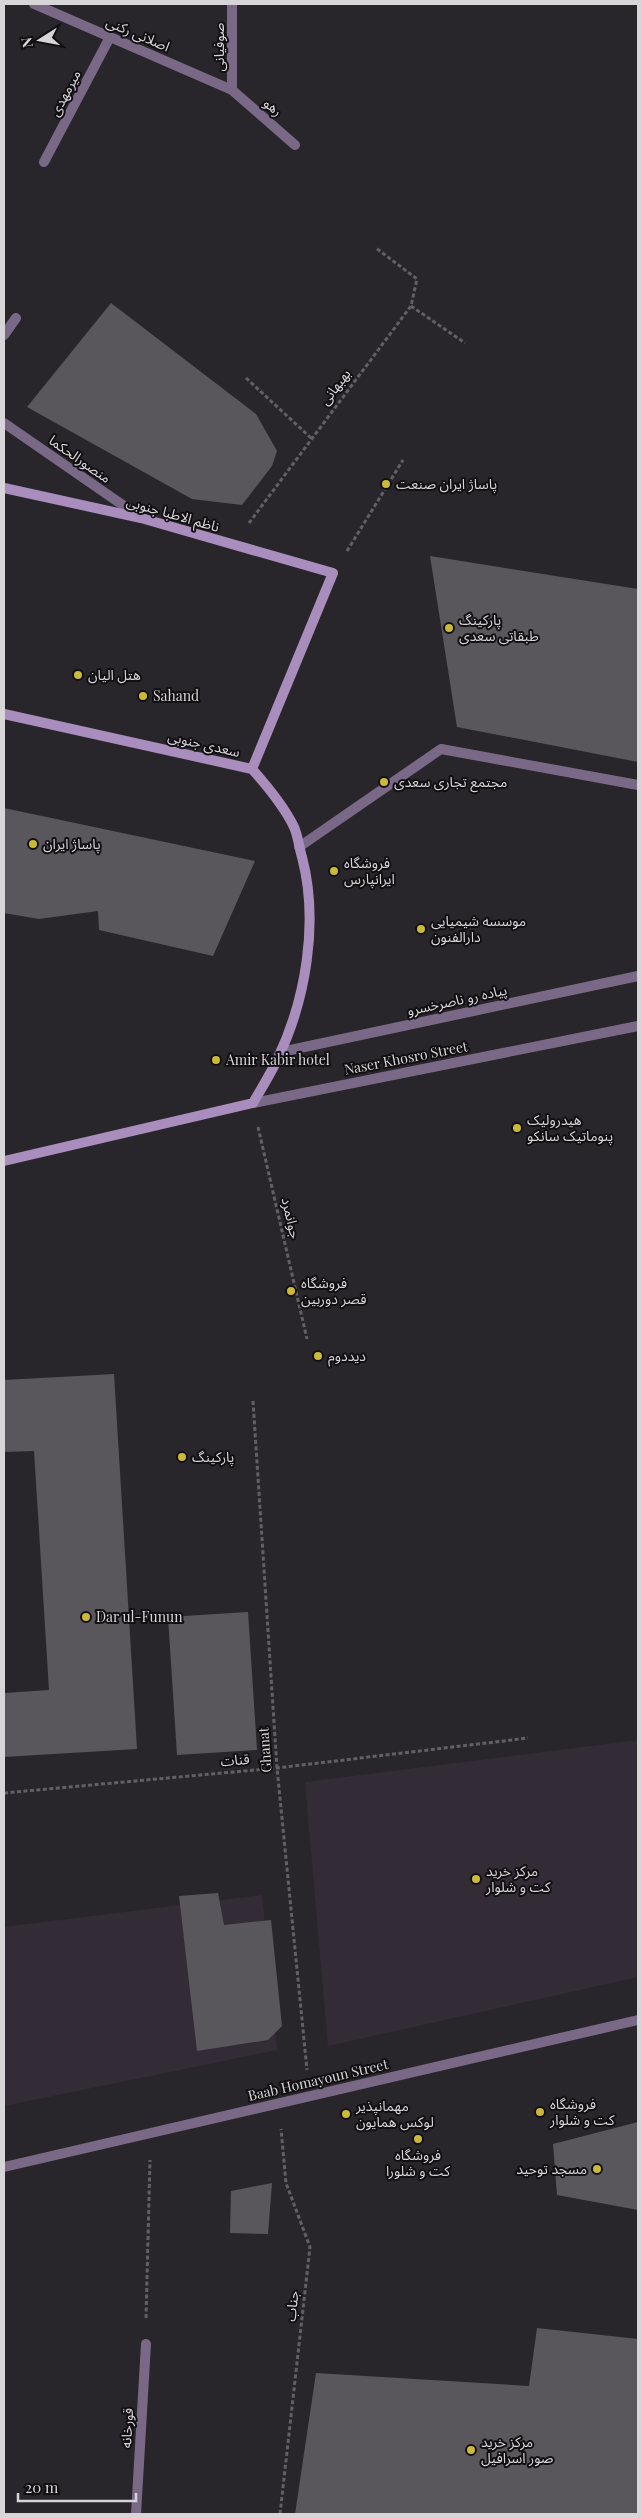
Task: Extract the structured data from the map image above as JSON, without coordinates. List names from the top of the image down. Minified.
{"streets":{"main road":["ناظم الاطبا جنوبی","سعدی جنوبی","Naser Khosro Street"],"street":["اصلانی رکنی","صوفیانی","میرمهدی","رهو","منصورالحکما","پیاده رو ناصرخسرو","Baab Homayoun Street","قورخانه"],"path":["بهبهانی","جوانمرد","Ghanat","قنات","جناب"]},"crossings":[["اصلانی رکنی","صوفیانی"],["اصلانی رکنی","میرمهدی"],["اصلانی رکنی","رهو"],["صوفیانی","رهو"],["بهبهانی","ناظم الاطبا جنوبی"],["منصورالحکما","ناظم الاطبا جنوبی"],["سعدی جنوبی","پیاده رو ناصرخسرو"],["سعدی جنوبی","Naser Khosro Street"],["سعدی جنوبی","جوانمرد"],["Naser Khosro Street","جوانمرد"],["Ghanat","قنات"],["Ghanat","Baab Homayoun Street"],["Baab Homayoun Street","جناب"]],"places":["پاساژ ایران صنعت","پارکینگ طبقاتی سعدی","هتل الیان","Sahand","مجتمع تجاری سعدی","پاساژ ایران","فروشگاه ایرانپارس","موسسه شیمیایی دارالفنون","Amir Kabir hotel","هیدرولیک پنوماتیک سانکو","فروشگاه قصر دوربین","دیددوم","پارکینگ","Dar ul-Funun","مرکز خرید کت و شلوار","فروشگاه کت و شلوار","مهمانپذیر لوکس همایون","فروشگاه کت و شلورا","مسجد توحید","مرکز خرید صور اسرافیل"],"scale_bar":"20 m","north":"left"}
